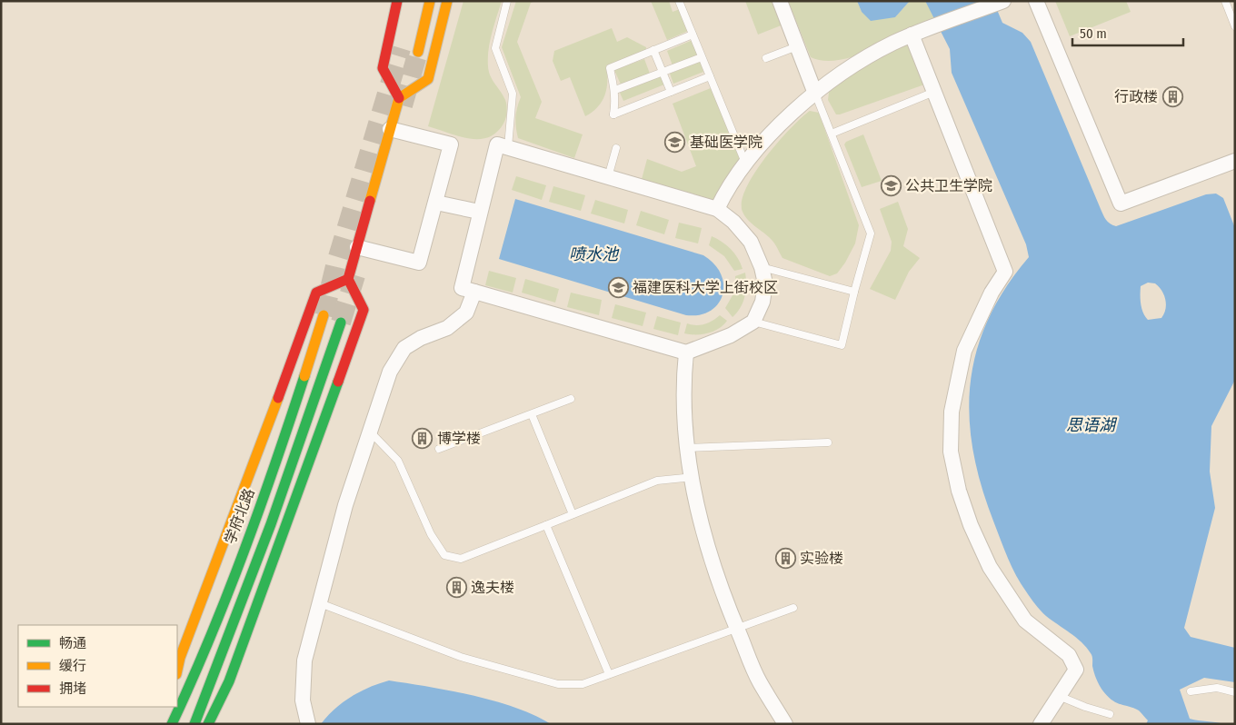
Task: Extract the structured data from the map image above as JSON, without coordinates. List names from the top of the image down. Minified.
{"streets":{"main road":["学府北路"]},"water":["喷水池","思语湖"],"places":{"building":["行政楼","博学楼","实验楼","逸夫楼"],"school or university":["基础医学院","公共卫生学院","福建医科大学上街校区"]},"legend":["畅通","缓行","拥堵"],"scale_bar":"50 m"}
